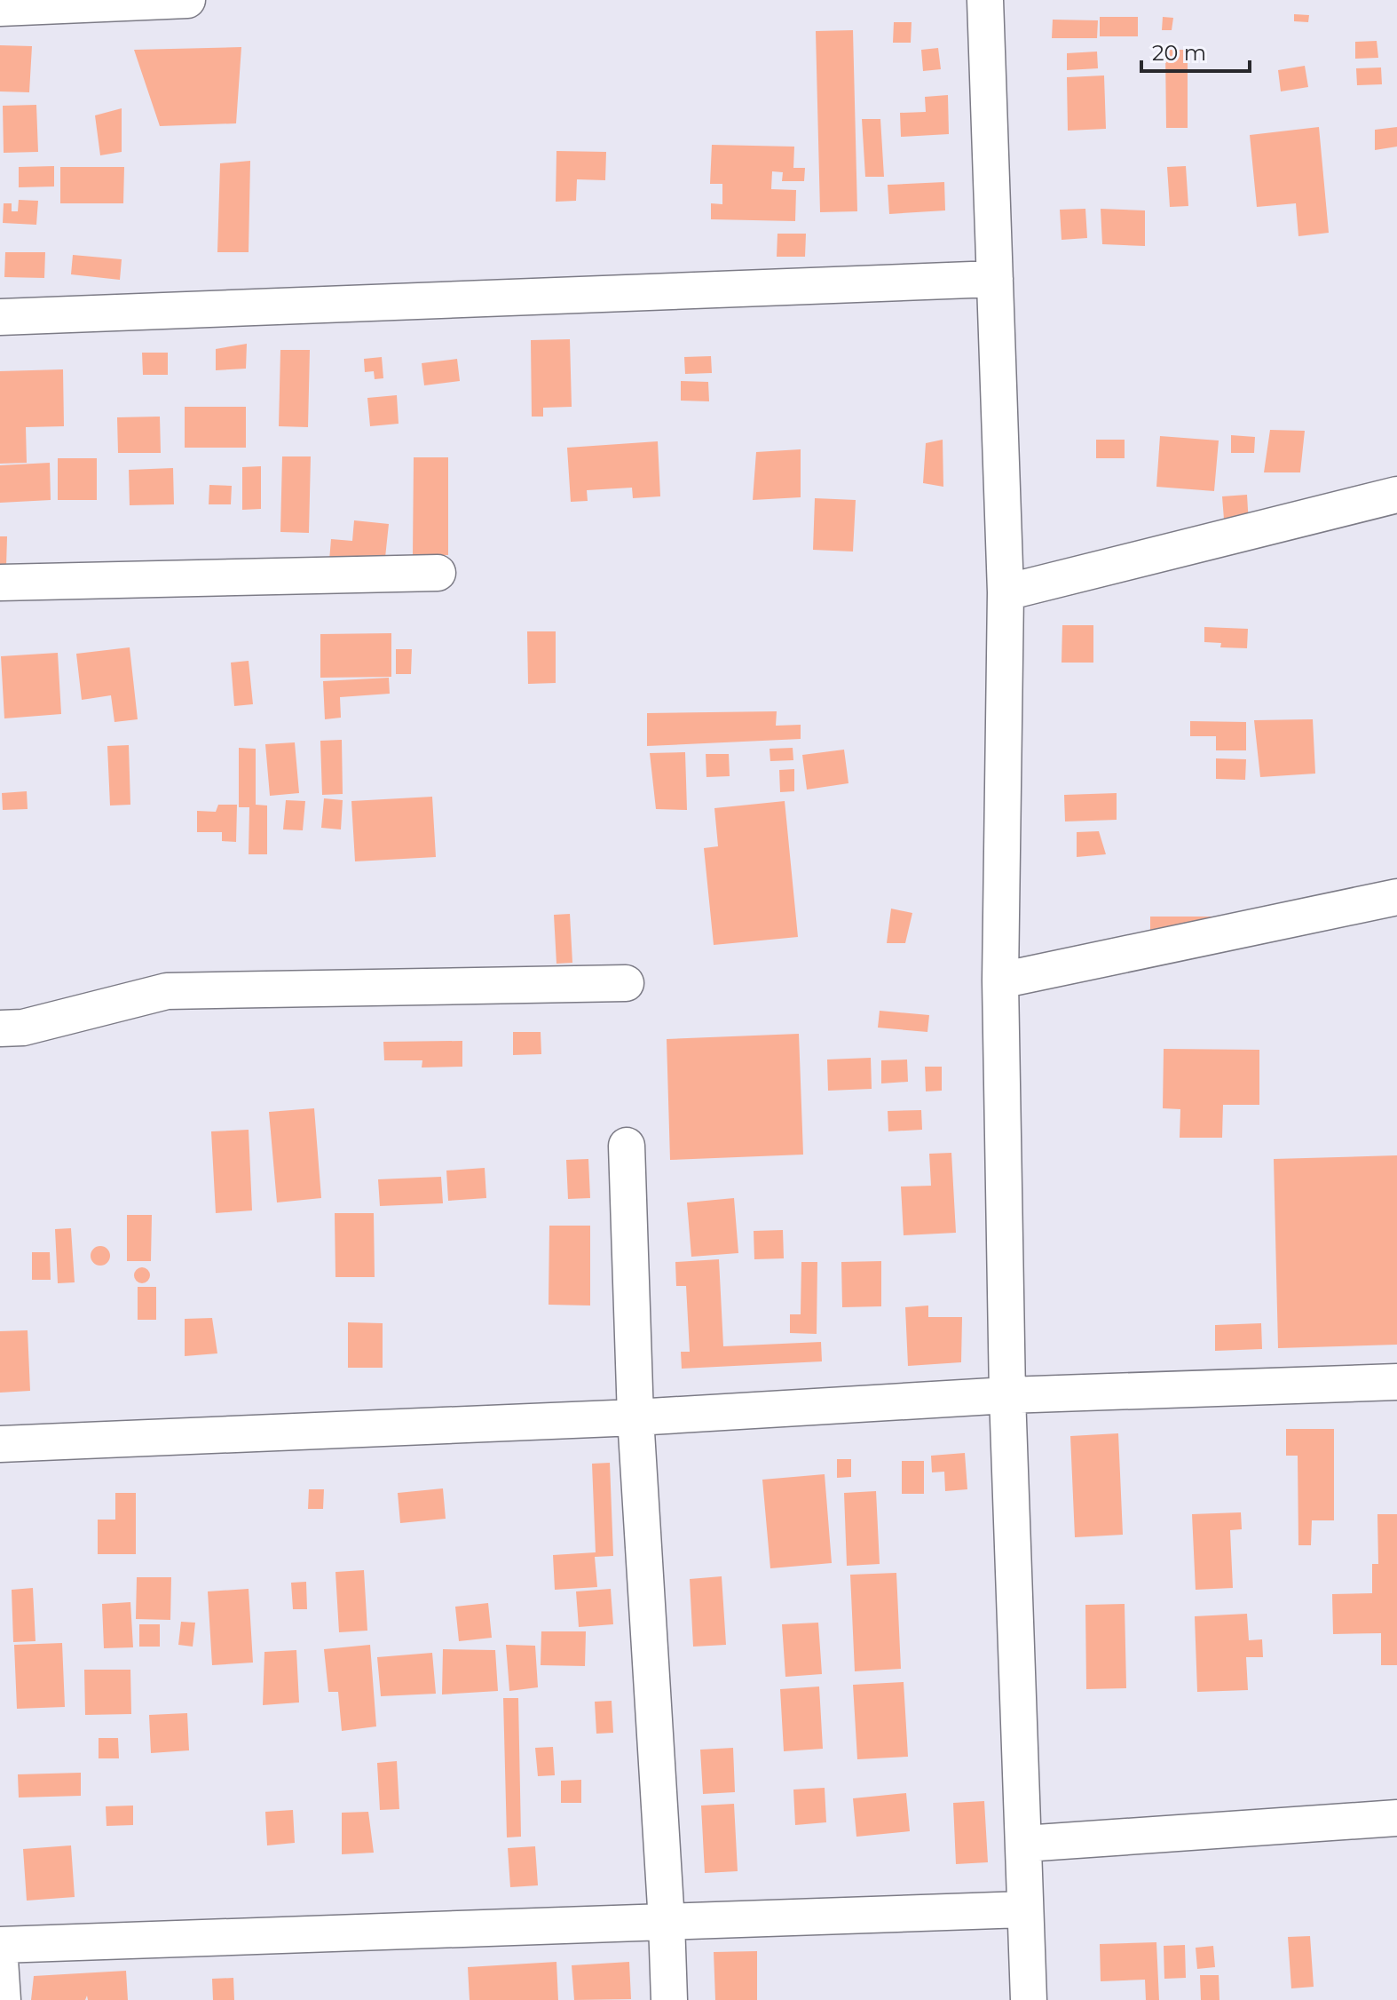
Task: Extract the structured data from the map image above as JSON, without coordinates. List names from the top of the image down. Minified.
{"scale_bar":"20 m"}
